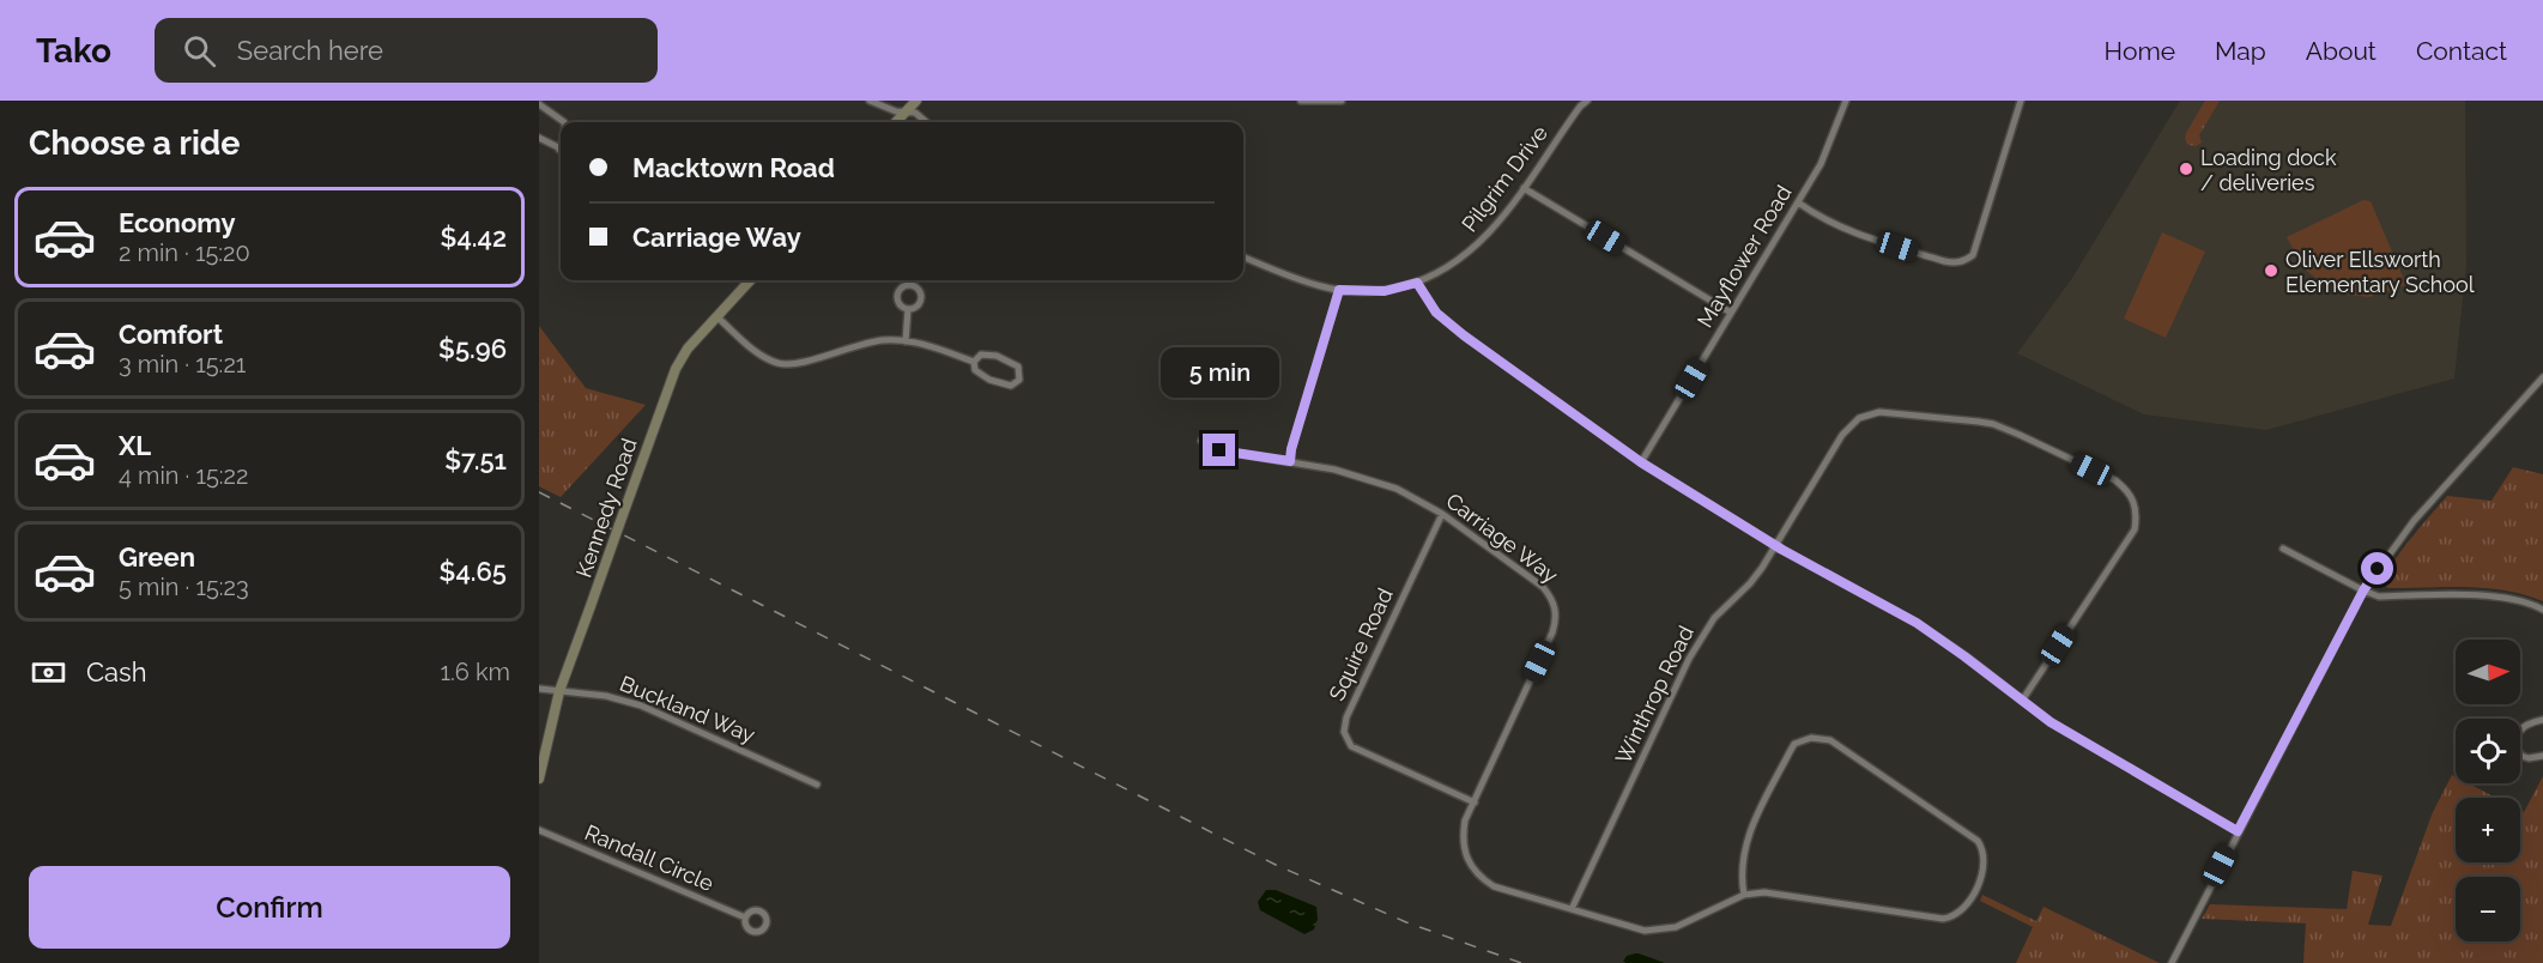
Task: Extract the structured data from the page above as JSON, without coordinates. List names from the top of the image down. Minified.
{"streets":{"street":["Pilgrim Drive","Mayflower Road","Kennedy Road","Carriage Way","Squire Road","Winthrop Road","Buckland Way","Randall Circle"]},"crossings":[["Kennedy Road","Buckland Way"],["Carriage Way","Squire Road"],["Carriage Way","Winthrop Road"]],"places":["Loading dock / deliveries","Oliver Ellsworth Elementary School"],"north":"right","page":{"header":"Tako","search":"Search here","nav":["Home","Map","About","Contact"],"heading":"Choose a ride","banner":["Macktown Road","Carriage Way"],"list":[{"name":"Economy","note":"2 min · 15:20","value":"$4.42"},{"name":"Comfort","note":"3 min · 15:21","value":"$5.96"},{"name":"XL","note":"4 min · 15:22","value":"$7.51"},{"name":"Green","note":"5 min · 15:23","value":"$4.65"}],"bubble":"5 min","pay":["Cash","1.6 km"],"map_buttons":["+","−"],"buttons":"Confirm"}}
